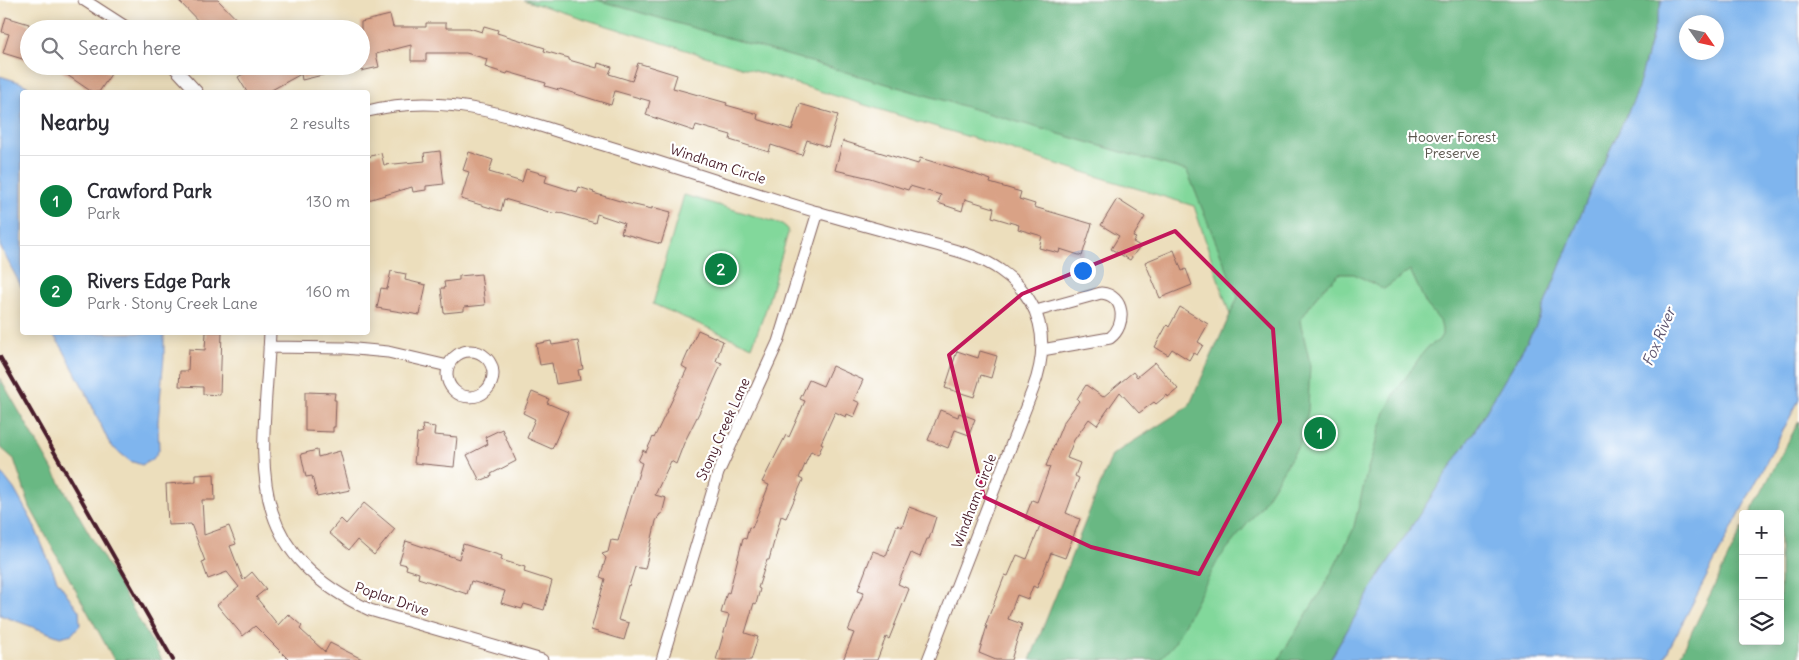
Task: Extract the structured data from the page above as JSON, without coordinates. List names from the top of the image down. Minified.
{"streets":{"street":["Windham Circle","Stony Creek Lane","Poplar Drive"]},"crossings":[["Windham Circle","Stony Creek Lane"]],"water":["Fox River"],"parks":["Hoover Forest Preserve"],"north":"bottom right","page":{"search":"Search here","heading":["Nearby","2 results"],"list":[{"mark":"1","name":"Crawford Park","note":"Park","value":"130 m"},{"mark":"2","name":"Rivers Edge Park","note":"Park · Stony Creek Lane","value":"160 m"}],"pins":["2","1"],"map_buttons":["+","−"]}}
